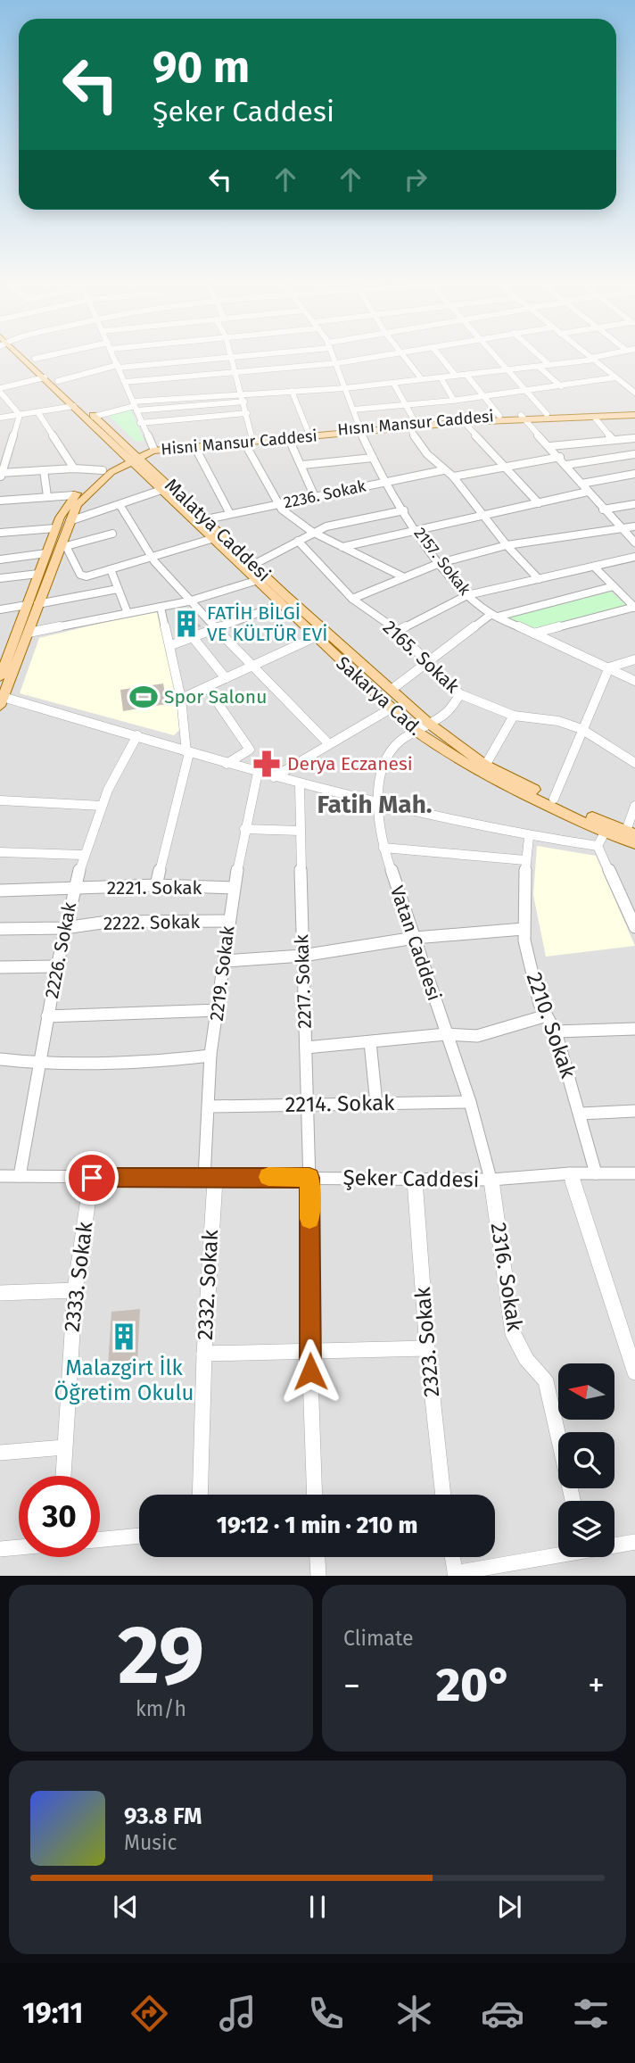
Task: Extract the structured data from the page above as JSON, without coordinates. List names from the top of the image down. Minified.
{"streets":{"main road":["Hısnı Mansur Caddesi","Hisni Mansur Caddesi","Malatya Caddesi","Sakarya Cad."],"street":["2236. Sokak","2157. Sokak","2165. Sokak","2221. Sokak","2222. Sokak","Vatan Caddesi","2226. Sokak","2219. Sokak","2217. Sokak","2210. Sokak","2214. Sokak","Şeker Caddesi","2333. Sokak","2316. Sokak","2332. Sokak","2323. Sokak"]},"crossings":[["Hısnı Mansur Caddesi","Hisni Mansur Caddesi"],["Hısnı Mansur Caddesi","Malatya Caddesi"],["Hısnı Mansur Caddesi","2157. Sokak"],["Hısnı Mansur Caddesi","Sakarya Cad."],["Hisni Mansur Caddesi","Malatya Caddesi"],["Hisni Mansur Caddesi","2157. Sokak"],["Hisni Mansur Caddesi","Sakarya Cad."],["2236. Sokak","Malatya Caddesi"],["2236. Sokak","2157. Sokak"],["Malatya Caddesi","Sakarya Cad."],["Malatya Caddesi","Vatan Caddesi"],["2165. Sokak","Vatan Caddesi"],["Sakarya Cad.","Vatan Caddesi"],["2221. Sokak","2226. Sokak"],["2221. Sokak","2219. Sokak"],["2222. Sokak","2226. Sokak"],["2222. Sokak","2219. Sokak"],["Vatan Caddesi","2214. Sokak"],["Vatan Caddesi","Şeker Caddesi"],["Vatan Caddesi","2316. Sokak"],["2226. Sokak","Şeker Caddesi"],["2219. Sokak","2214. Sokak"],["2219. Sokak","Şeker Caddesi"],["2219. Sokak","2332. Sokak"],["2217. Sokak","2214. Sokak"],["2217. Sokak","Şeker Caddesi"],["2210. Sokak","Şeker Caddesi"],["Şeker Caddesi","2333. Sokak"],["Şeker Caddesi","2316. Sokak"],["Şeker Caddesi","2332. Sokak"],["Şeker Caddesi","2323. Sokak"]],"districts":["Fatih Mah."],"places":{"building":["FATİH BİLGİ VE KÜLTÜR EVİ","Malazgirt İlk Öğretim Okulu"],"sports":["Spor Salonu"],"pharmacy":["Derya Eczanesi"]},"north":"left","page":{"turn":["90 m","Şeker Caddesi"],"limit":"30","trip":"19:12 · 1 min · 210 m","tile":[["29","km/h"],"Climate"],"heat":["−","20°","+"],"song":["93.8 FM","Music"],"tabs":"19:11"}}
